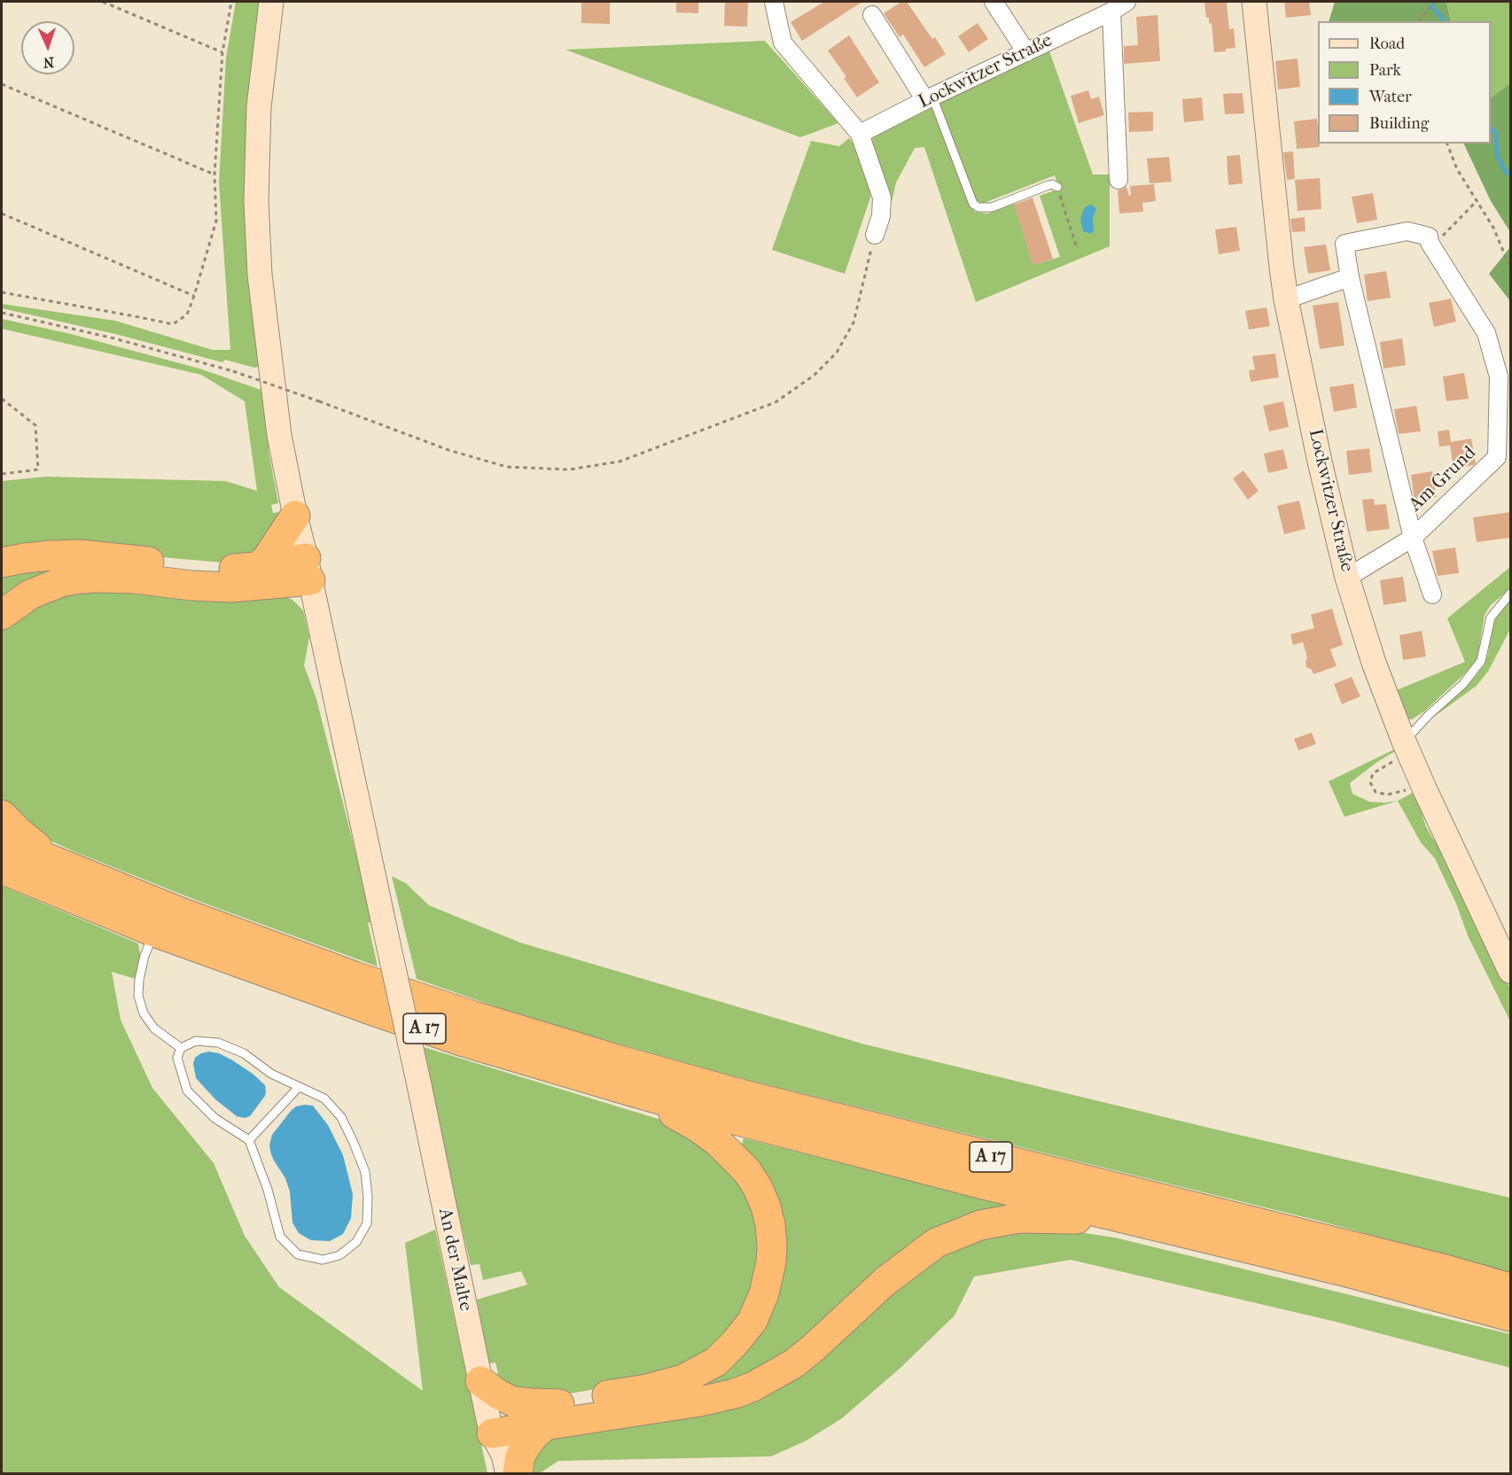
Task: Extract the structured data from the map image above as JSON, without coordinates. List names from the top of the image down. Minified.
{"streets":{"highway":["A 17"],"main road":["Lockwitzer Straße","An der Malte"],"street":["Am Grund"]},"crossings":[["Lockwitzer Straße","Am Grund"]],"legend":["Road","Park","Water","Building"],"north":"bottom"}
